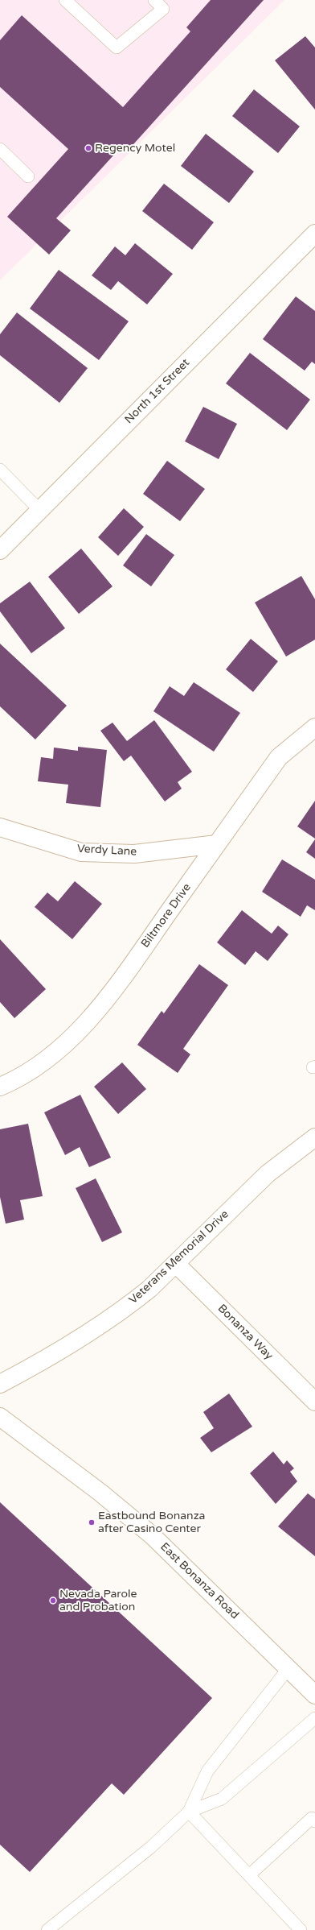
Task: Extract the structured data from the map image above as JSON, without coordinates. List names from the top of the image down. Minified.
{"streets":{"street":["North 1st Street","Verdy Lane","Biltmore Drive","Veterans Memorial Drive","Bonanza Way","East Bonanza Road"]},"crossings":[["Verdy Lane","Biltmore Drive"],["Veterans Memorial Drive","Bonanza Way"]],"places":["Regency Motel","Eastbound Bonanza after Casino Center","Nevada Parole and Probation"]}
